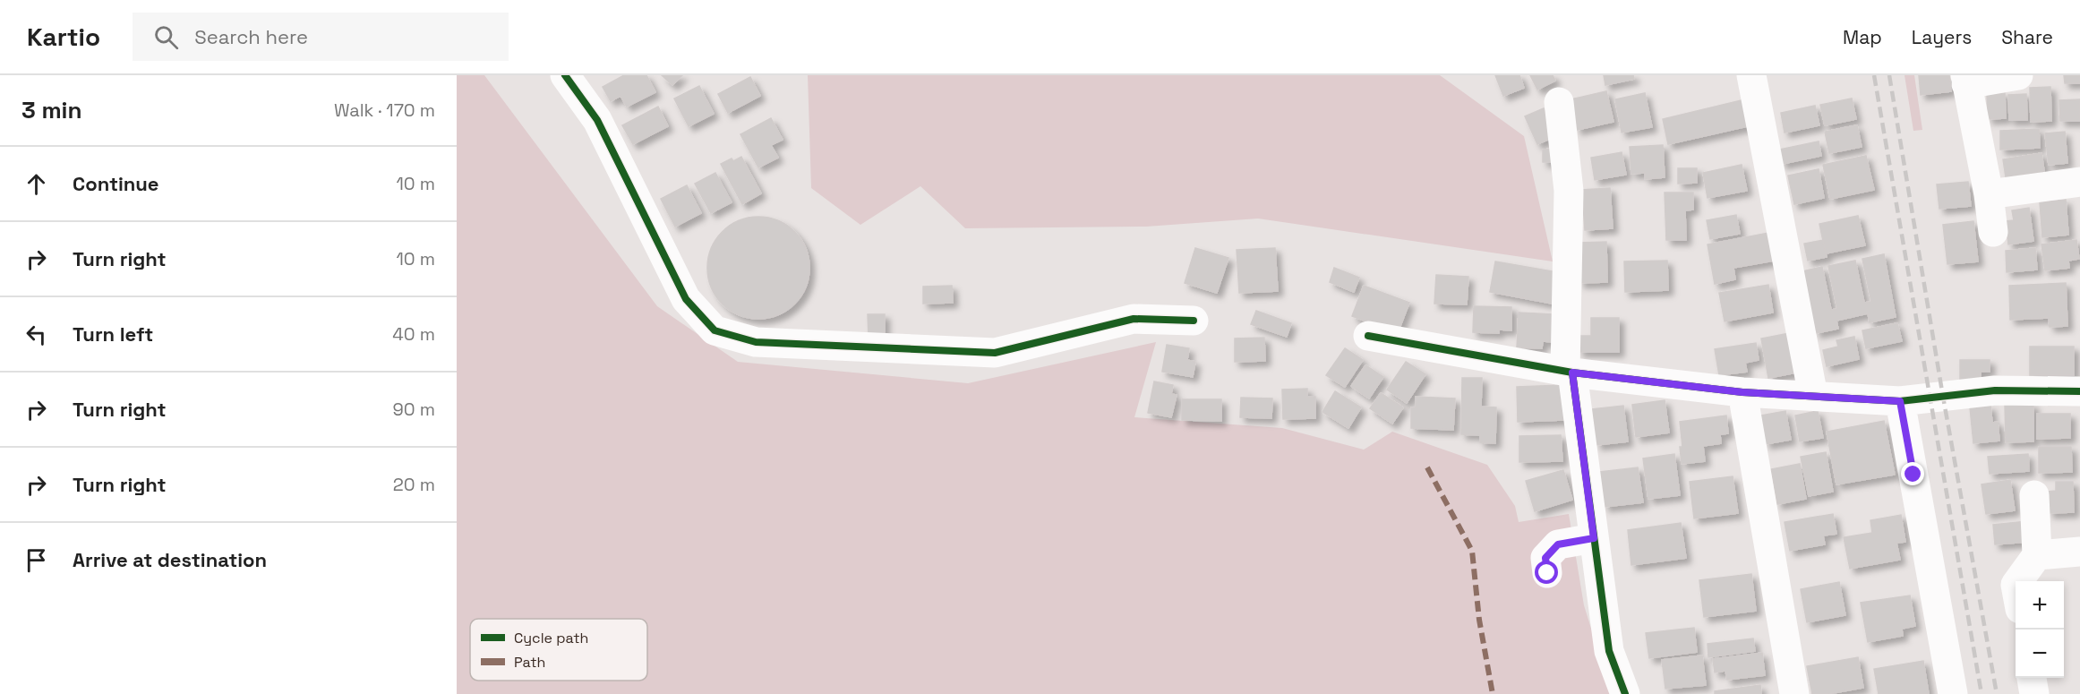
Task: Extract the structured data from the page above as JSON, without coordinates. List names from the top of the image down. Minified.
{"legend":["Cycle path","Path"],"page":{"header":"Kartio","search":"Search here","nav":["Map","Layers","Share"],"heading":["3 min","Walk · 170 m"],"list":[["Continue","10 m"],["Turn right","10 m"],["Turn left","40 m"],["Turn right","90 m"],["Turn right","20 m"],"Arrive at destination"],"map_buttons":["+","−"]}}
